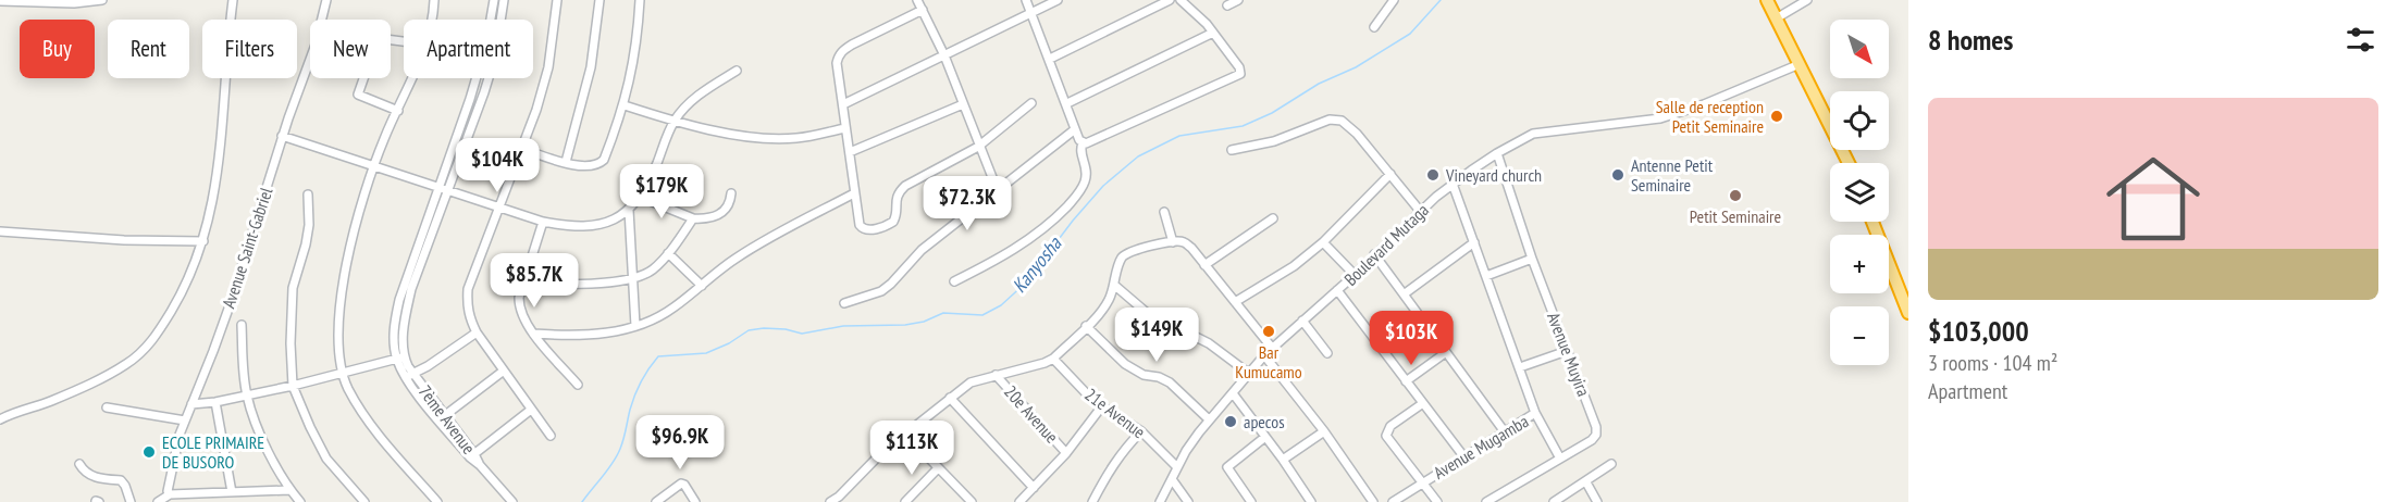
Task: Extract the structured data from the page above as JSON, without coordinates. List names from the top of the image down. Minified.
{"streets":{"street":["Boulevard Mutaga","Avenue Saint-Gabriel","Avenue Muyira","21e Avenue","20e Avenue","7ème Avenue","Avenue Mugamba"]},"crossings":[["Boulevard Mutaga","Avenue Muyira"],["Boulevard Mutaga","21e Avenue"]],"water":["Kanyosha"],"places":["Salle de reception Petit Seminaire","Vineyard church","Antenne Petit Seminaire","Petit Seminaire","Bar Kumucamo","apecos","ECOLE PRIMAIRE DE BUSORO"],"north":"bottom right","page":{"heading":"8 homes","map_buttons":["+","−"],"chip":["Buy","Rent","Filters","New","Apartment"],"list":[{"name":"$103,000","note":"3 rooms · 104 m² · Apartment"}],"price":["$104K","$179K","$72.3K","$85.7K","$149K","$103K","$96.9K","$113K"]}}
